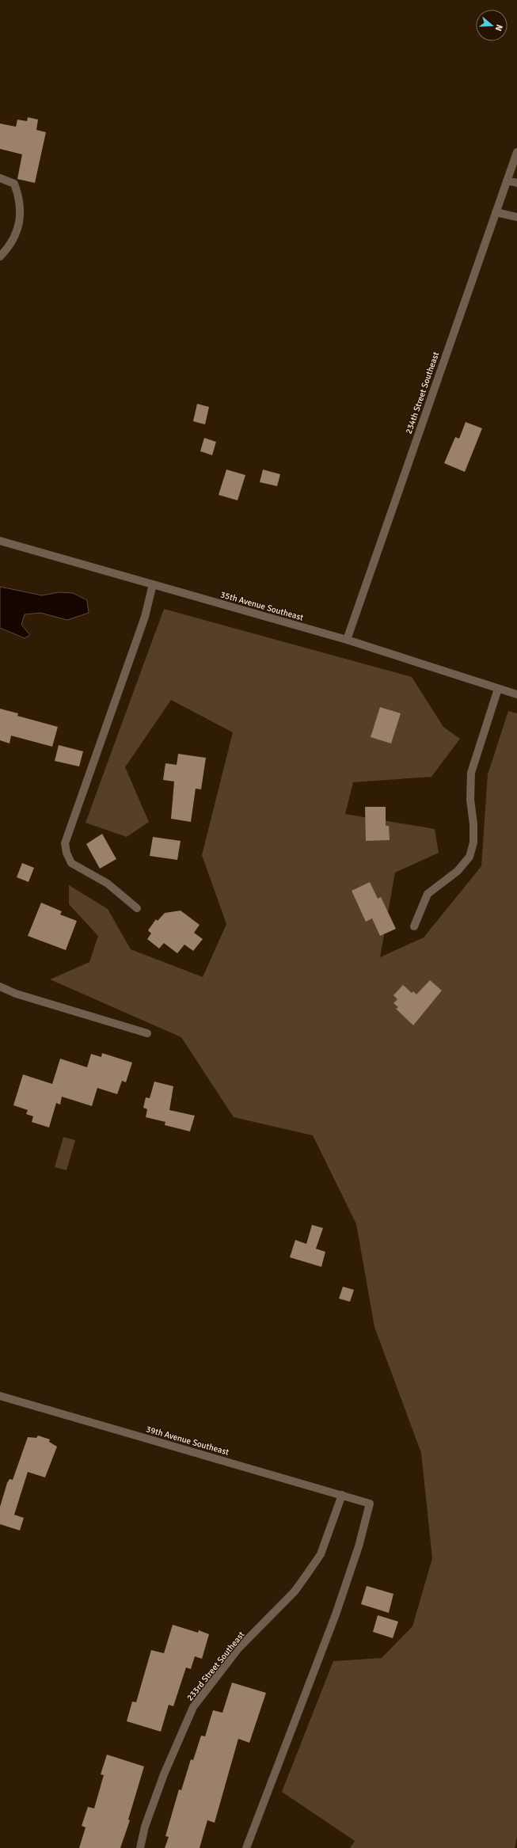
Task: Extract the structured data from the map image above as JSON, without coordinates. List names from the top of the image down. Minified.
{"streets":{"street":["234th Street Southeast","35th Avenue Southeast","39th Avenue Southeast","233rd Street Southeast"]},"crossings":[["234th Street Southeast","35th Avenue Southeast"],["39th Avenue Southeast","233rd Street Southeast"]],"north":"right"}
